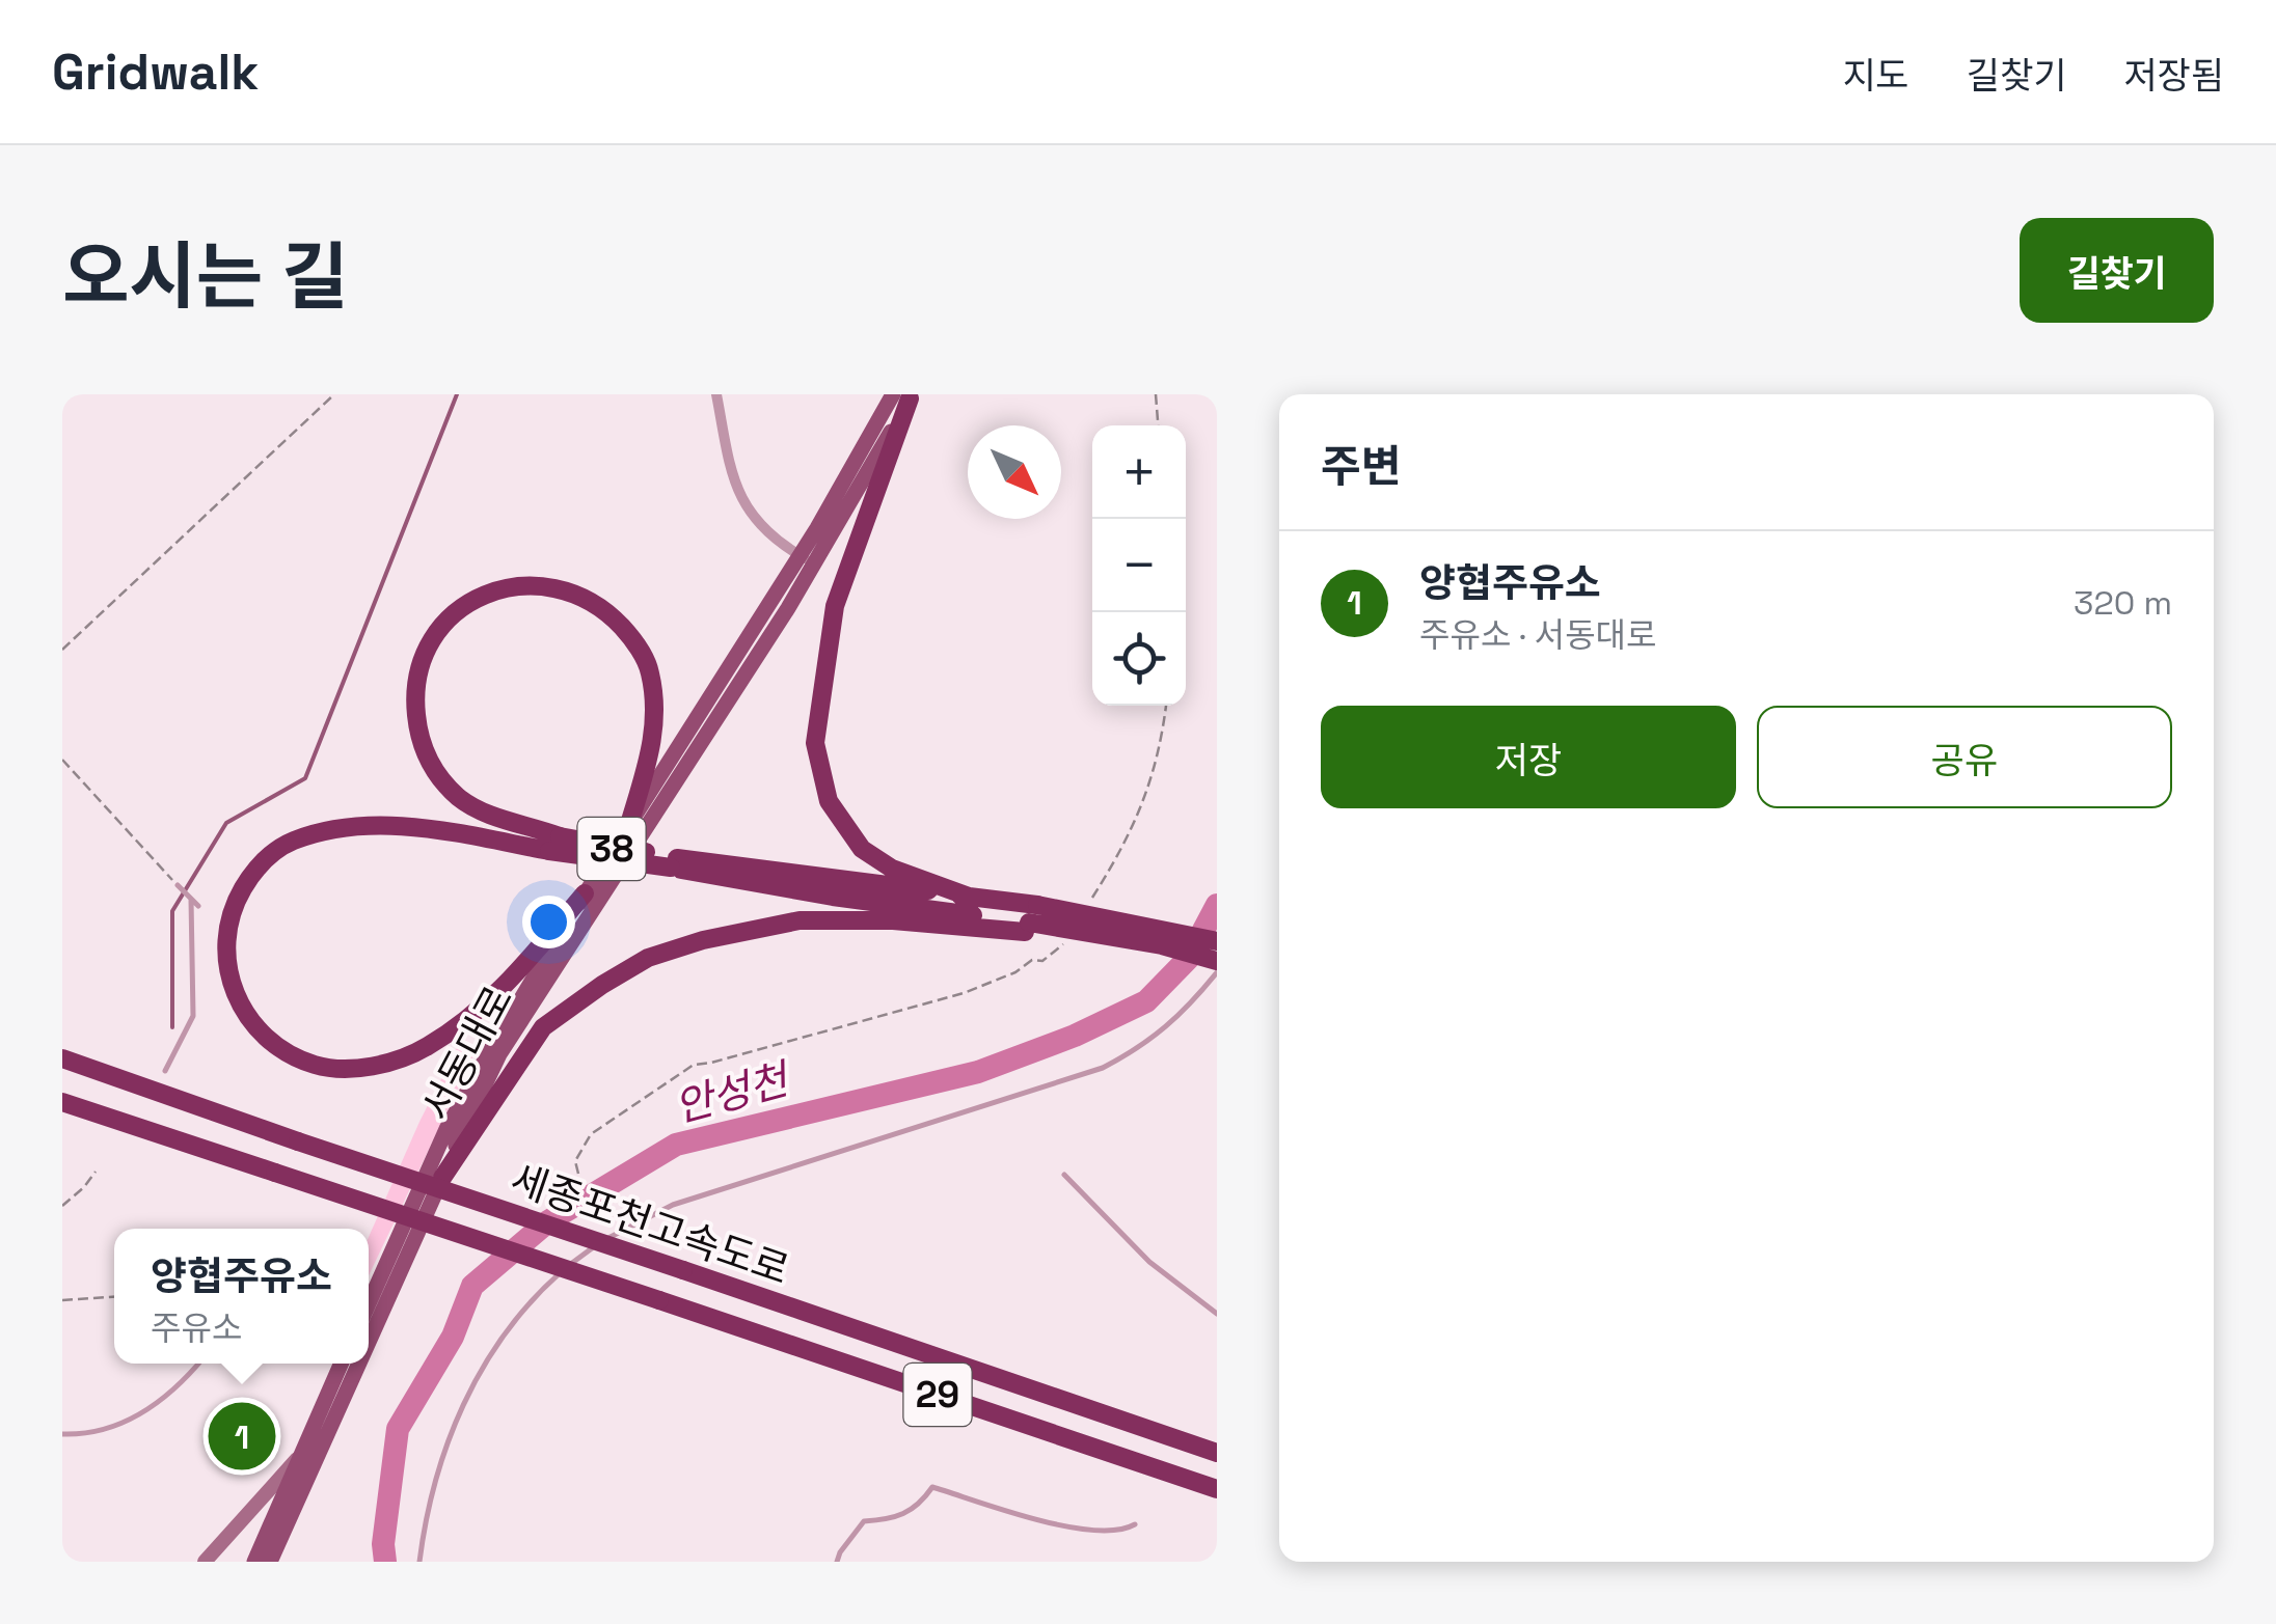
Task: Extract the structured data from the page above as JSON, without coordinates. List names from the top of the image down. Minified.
{"streets":{"highway":["세종포천고속도로","29"],"main road":["38","서동대로"]},"water":["안성천"],"north":"bottom right","page":{"header":"Gridwalk","nav":["지도","길찾기","저장됨"],"title":"오시는 길","buttons":["길찾기",["저장","공유"]],"heading":"주변","map_buttons":["+","−"],"list":[{"mark":"1","name":"양협주유소","note":"주유소 · 서동대로","value":"320 m"}],"popup":["양협주유소","주유소"],"pins":"1"}}
